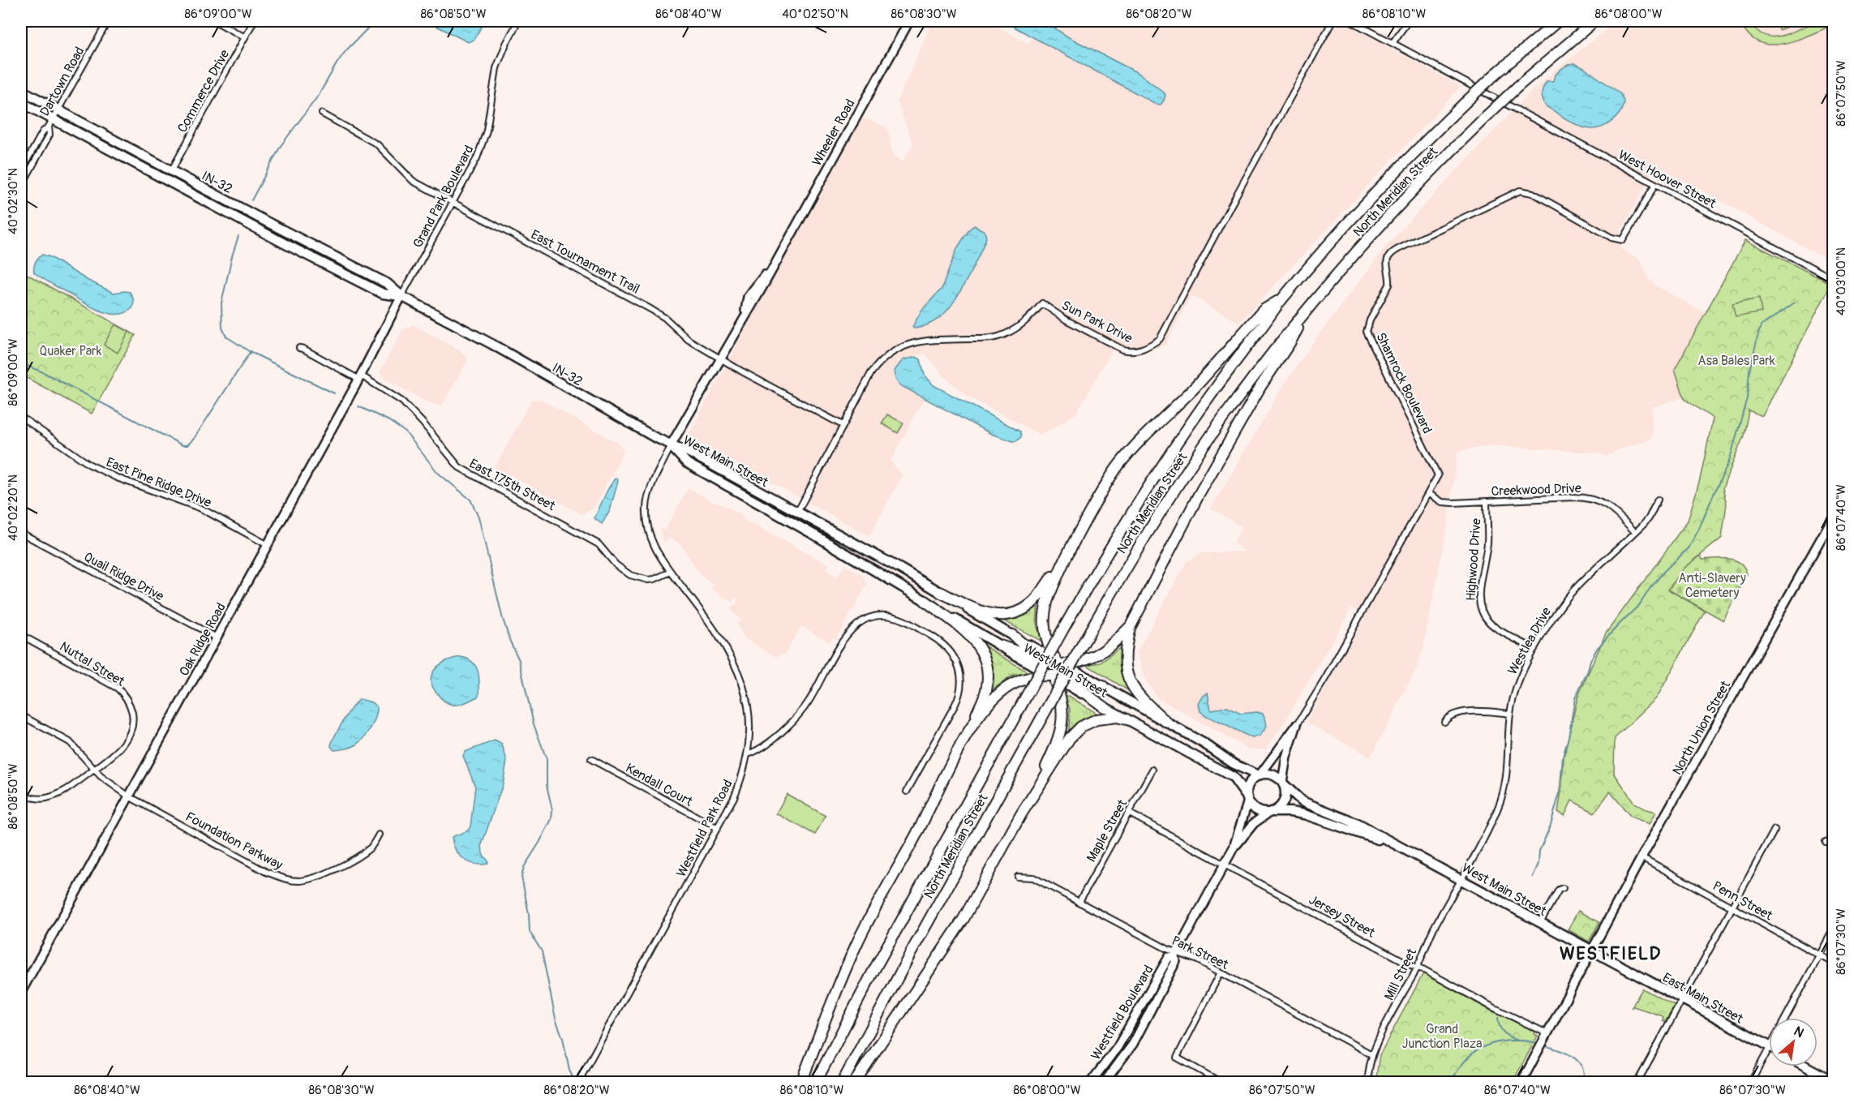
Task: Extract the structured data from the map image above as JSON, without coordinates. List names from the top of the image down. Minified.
{"streets":{"highway":["North Meridian Street"],"main road":["IN-32","West Main Street","East Main Street"],"street":["Dartown Road","Commerce Drive","Wheeler Road","West Hoover Street","Grand Park Boulevard","East Tournament Trail","Sun Park Drive","Shamrock Boulevard","East Pine Ridge Drive","East 175th Street","Creekwood Drive","Highwood Drive","Quail Ridge Drive","Oak Ridge Road","Westlea Drive","Nuttal Street","North Union Street","Kendall Court","Westfield Park Road","Maple Street","Foundation Parkway","Penn Street","Jersey Street","Park Street","Mill Street","Westfield Boulevard"]},"crossings":[["Dartown Road","IN-32"],["Commerce Drive","IN-32"],["Wheeler Road","IN-32"],["Wheeler Road","East Tournament Trail"],["Wheeler Road","West Main Street"],["Wheeler Road","Westfield Park Road"],["West Hoover Street","Shamrock Boulevard"],["IN-32","Grand Park Boulevard"],["IN-32","West Main Street"],["IN-32","Oak Ridge Road"],["IN-32","Westfield Park Road"],["Grand Park Boulevard","East Tournament Trail"],["Grand Park Boulevard","Oak Ridge Road"],["East Tournament Trail","Sun Park Drive"],["Sun Park Drive","West Main Street"],["Shamrock Boulevard","West Main Street"],["Shamrock Boulevard","Creekwood Drive"],["Shamrock Boulevard","Westfield Boulevard"],["West Main Street","Westlea Drive"],["West Main Street","North Union Street"],["West Main Street","Westfield Park Road"],["West Main Street","Mill Street"],["West Main Street","East Main Street"],["West Main Street","Westfield Boulevard"],["East Pine Ridge Drive","Oak Ridge Road"],["East 175th Street","Oak Ridge Road"],["East 175th Street","Westfield Park Road"],["Creekwood Drive","Highwood Drive"],["Creekwood Drive","Westlea Drive"],["Highwood Drive","Westlea Drive"],["Quail Ridge Drive","Oak Ridge Road"],["Oak Ridge Road","Foundation Parkway"],["Westlea Drive","Mill Street"],["Nuttal Street","Foundation Parkway"],["North Union Street","Penn Street"],["North Union Street","Jersey Street"],["North Union Street","East Main Street"],["Kendall Court","Westfield Park Road"],["Maple Street","Jersey Street"],["Maple Street","Park Street"],["Jersey Street","Mill Street"],["Jersey Street","Westfield Boulevard"],["Park Street","Mill Street"],["Park Street","Westfield Boulevard"]],"districts":["WESTFIELD"],"parks":["Quaker Park","Asa Bales Park","Anti-Slavery Cemetery","Grand Junction Plaza"],"north":"top right","coordinates":["86°09'00\"W","86°08'50\"W","86°08'40\"W","40°02'50\"N","86°08'30\"W","86°08'20\"W","86°08'10\"W","86°08'00\"W","86°07'50\"W","40°02'30\"N","40°03'00\"N","40°02'20\"N","86°07'40\"W","86°07'30\"W"]}
